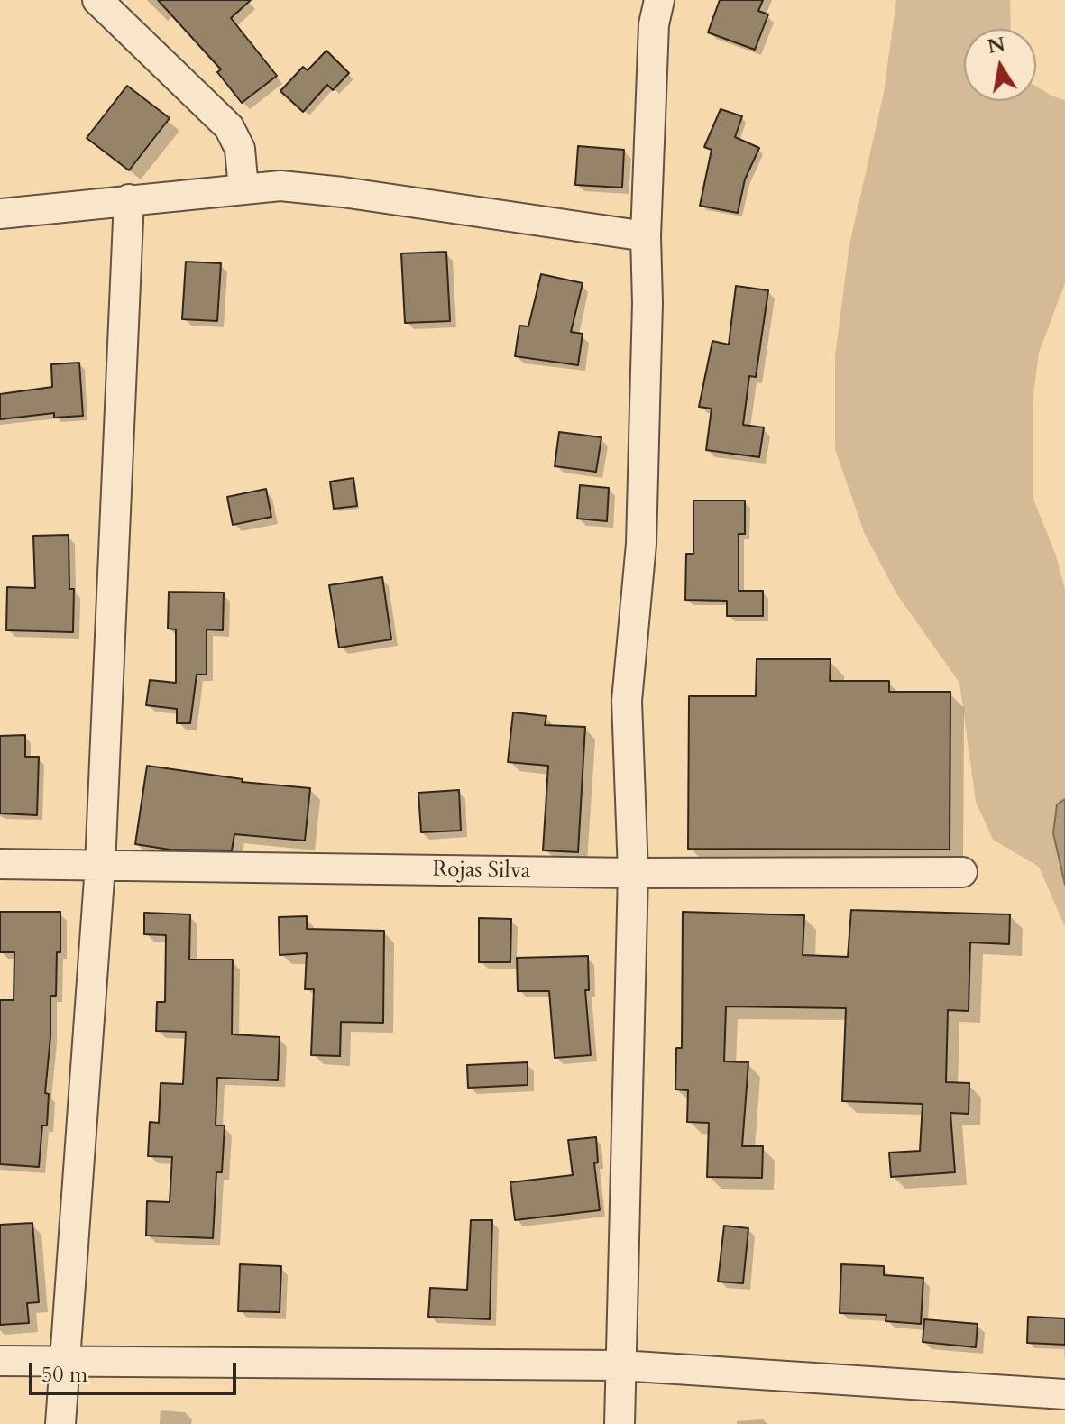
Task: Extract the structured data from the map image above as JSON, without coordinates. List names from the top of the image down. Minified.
{"streets":{"street":["Rojas Silva"]},"scale_bar":"50 m","north":"top"}
